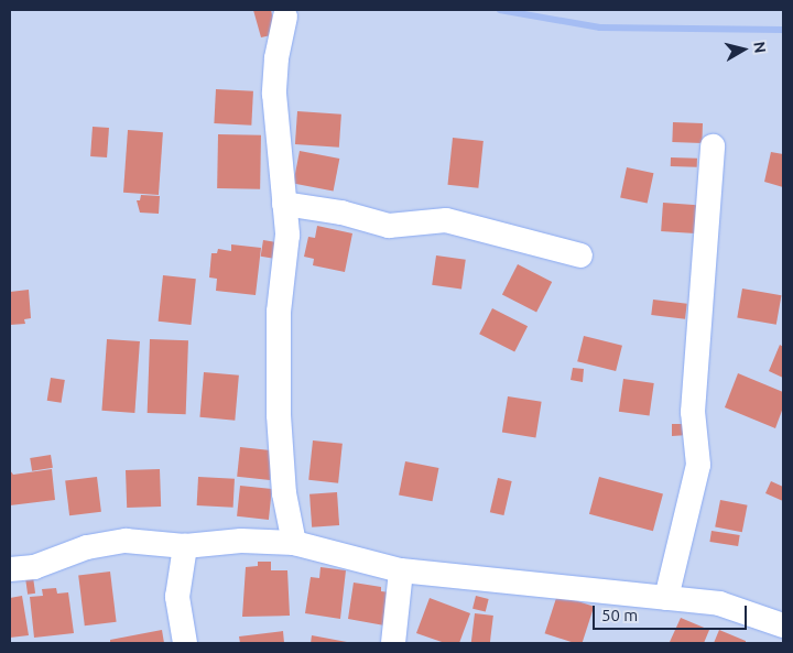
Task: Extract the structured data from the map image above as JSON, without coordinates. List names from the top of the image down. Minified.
{"scale_bar":"50 m","north":"right"}
